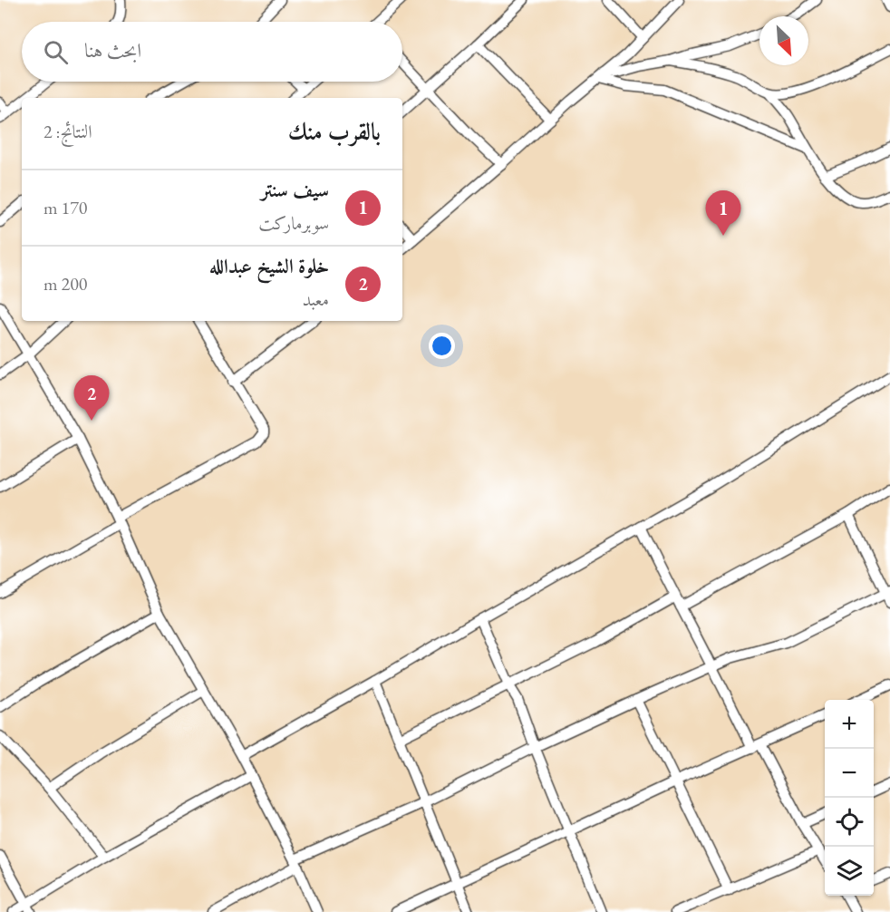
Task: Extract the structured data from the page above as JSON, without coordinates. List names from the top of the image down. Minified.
{"north":"bottom right","page":{"search":"ابحث هنا","heading":["بالقرب منك","النتائج: 2"],"list":[{"mark":"1","name":"سيف سنتر","note":"سوبرماركت","value":"170 m"},{"mark":"2","name":"خلوة الشيخ عبدالله","note":"معبد","value":"200 m"}],"pins":["1","2"],"map_buttons":["+","−"]}}
